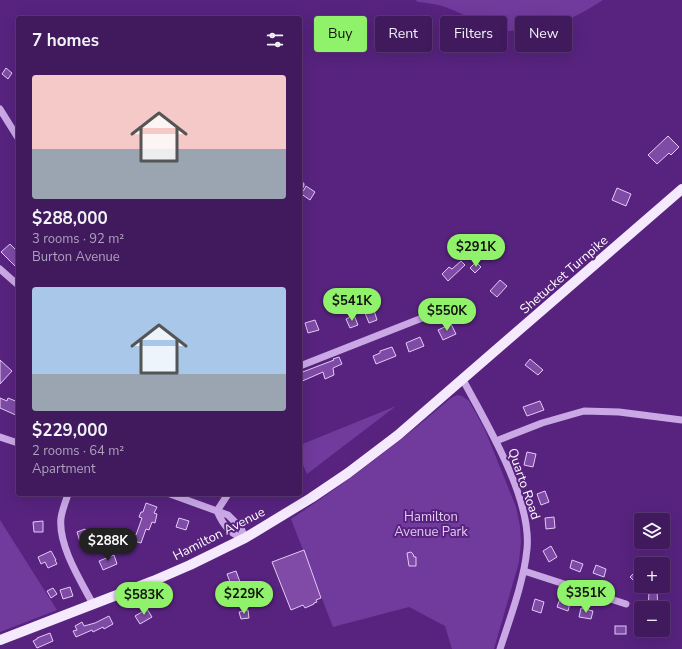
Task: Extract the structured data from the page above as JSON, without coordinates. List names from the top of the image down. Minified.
{"streets":{"main road":["Shetucket Turnpike","Hamilton Avenue"],"street":["Quarto Road"]},"crossings":[["Shetucket Turnpike","Quarto Road"],["Shetucket Turnpike","Hamilton Avenue"],["Quarto Road","Hamilton Avenue"]],"parks":["Hamilton Avenue Park"],"page":{"chip":["Buy","Rent","Filters","New"],"heading":"7 homes","list":[{"name":"$288,000","note":"3 rooms · 92 m² · Burton Avenue"},{"name":"$229,000","note":"2 rooms · 64 m² · Apartment"}],"price":["$291K","$541K","$550K","$288K","$351K","$229K","$583K"],"map_buttons":["+","−"]}}
